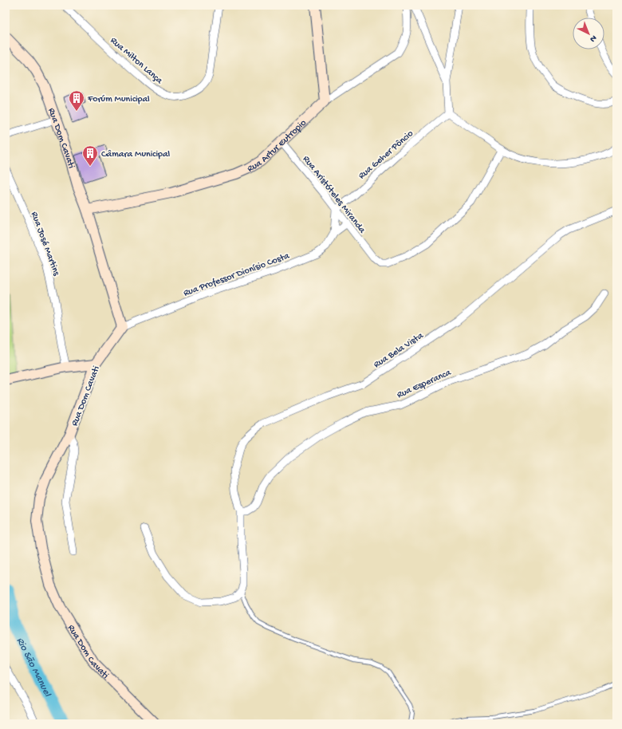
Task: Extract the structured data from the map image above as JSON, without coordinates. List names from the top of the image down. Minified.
{"streets":{"main road":["Rua Dom Cavati","Rua Artur Eutropio"],"street":["Rua Milton Lança","Rua Geher Pôncio","Rua Aristóteles Miranda","Rua José Martins","Rua Professor Dionísio Costa","Rua Bela Vista","Rua Esperanca"]},"crossings":[["Rua Dom Cavati","Rua Artur Eutropio"],["Rua Dom Cavati","Rua Professor Dionísio Costa"],["Rua Artur Eutropio","Rua Aristóteles Miranda"],["Rua Geher Pôncio","Rua Aristóteles Miranda"],["Rua Aristóteles Miranda","Rua Professor Dionísio Costa"],["Rua Bela Vista","Rua Esperanca"]],"water":["Rio São Manuel"],"places":{"building":["Forúm Municipal","Câmara Municipal"]},"north":"bottom right"}
